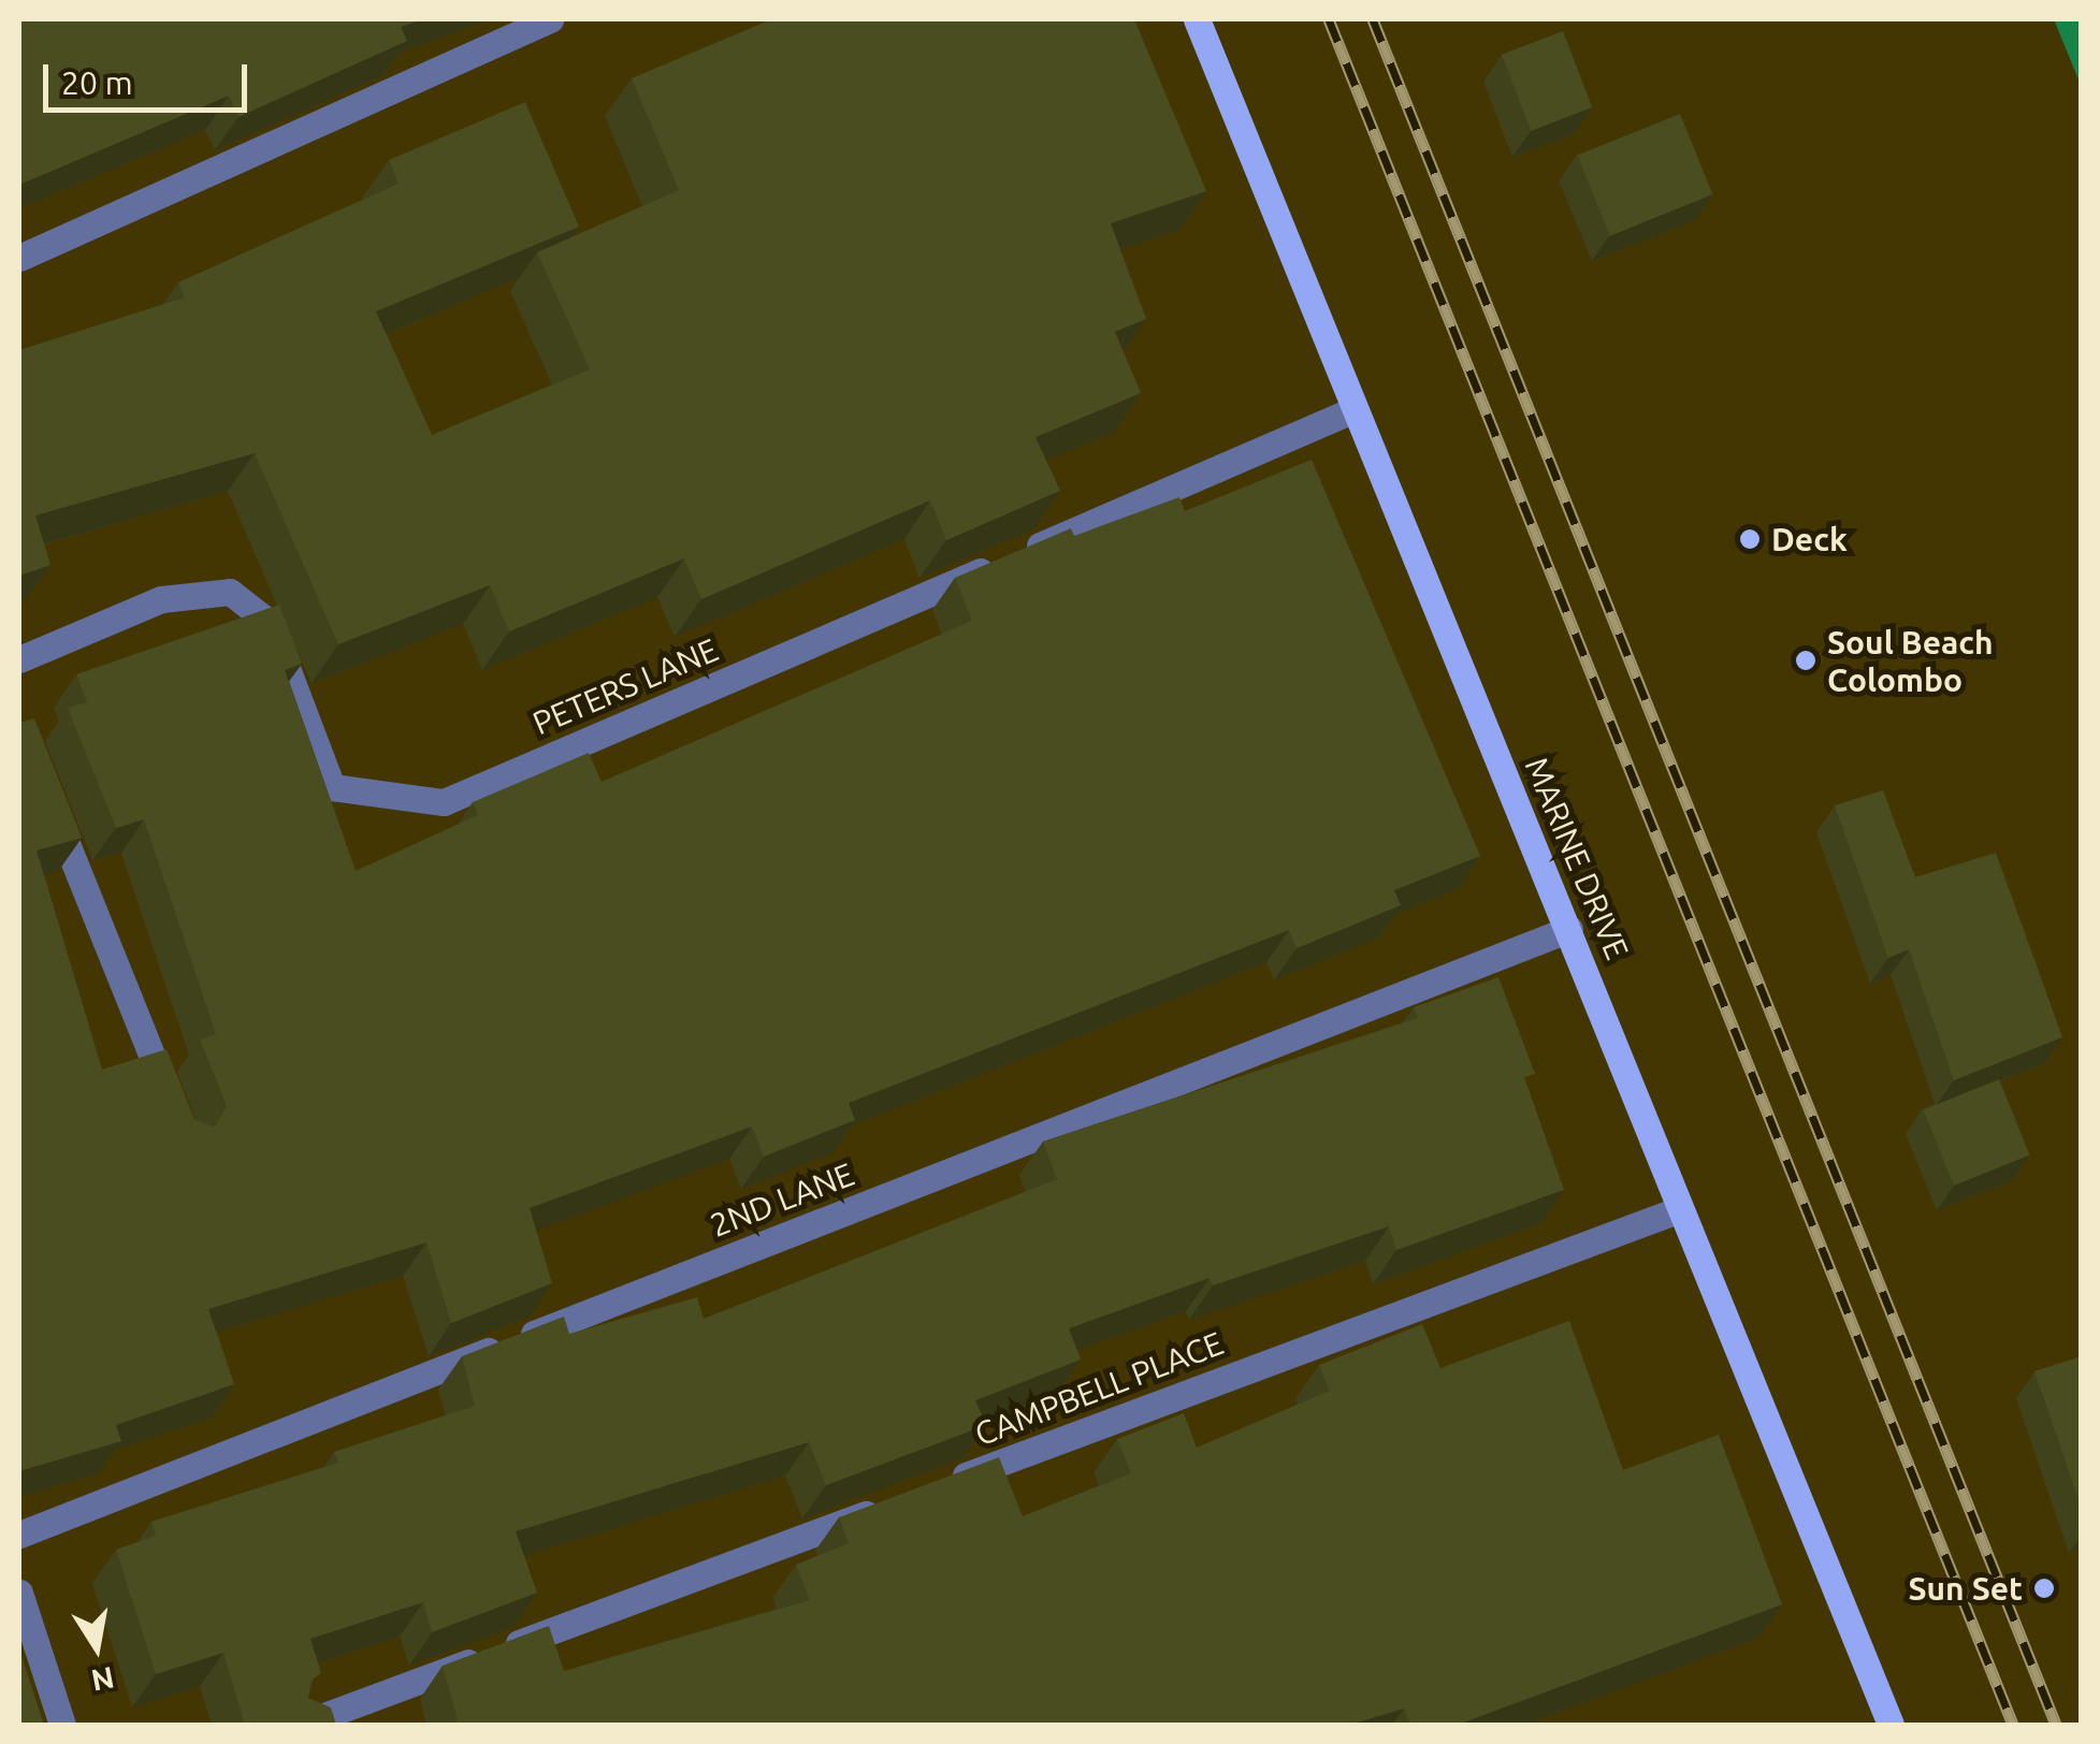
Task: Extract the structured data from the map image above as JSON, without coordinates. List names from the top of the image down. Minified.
{"streets":{"main road":["MARINE DRIVE"],"street":["PETERS LANE","2ND LANE","CAMPBELL PLACE"]},"crossings":[["PETERS LANE","MARINE DRIVE"],["MARINE DRIVE","2ND LANE"],["MARINE DRIVE","CAMPBELL PLACE"]],"places":["Deck","Soul Beach Colombo","Sun Set"],"scale_bar":"20 m","north":"bottom"}
